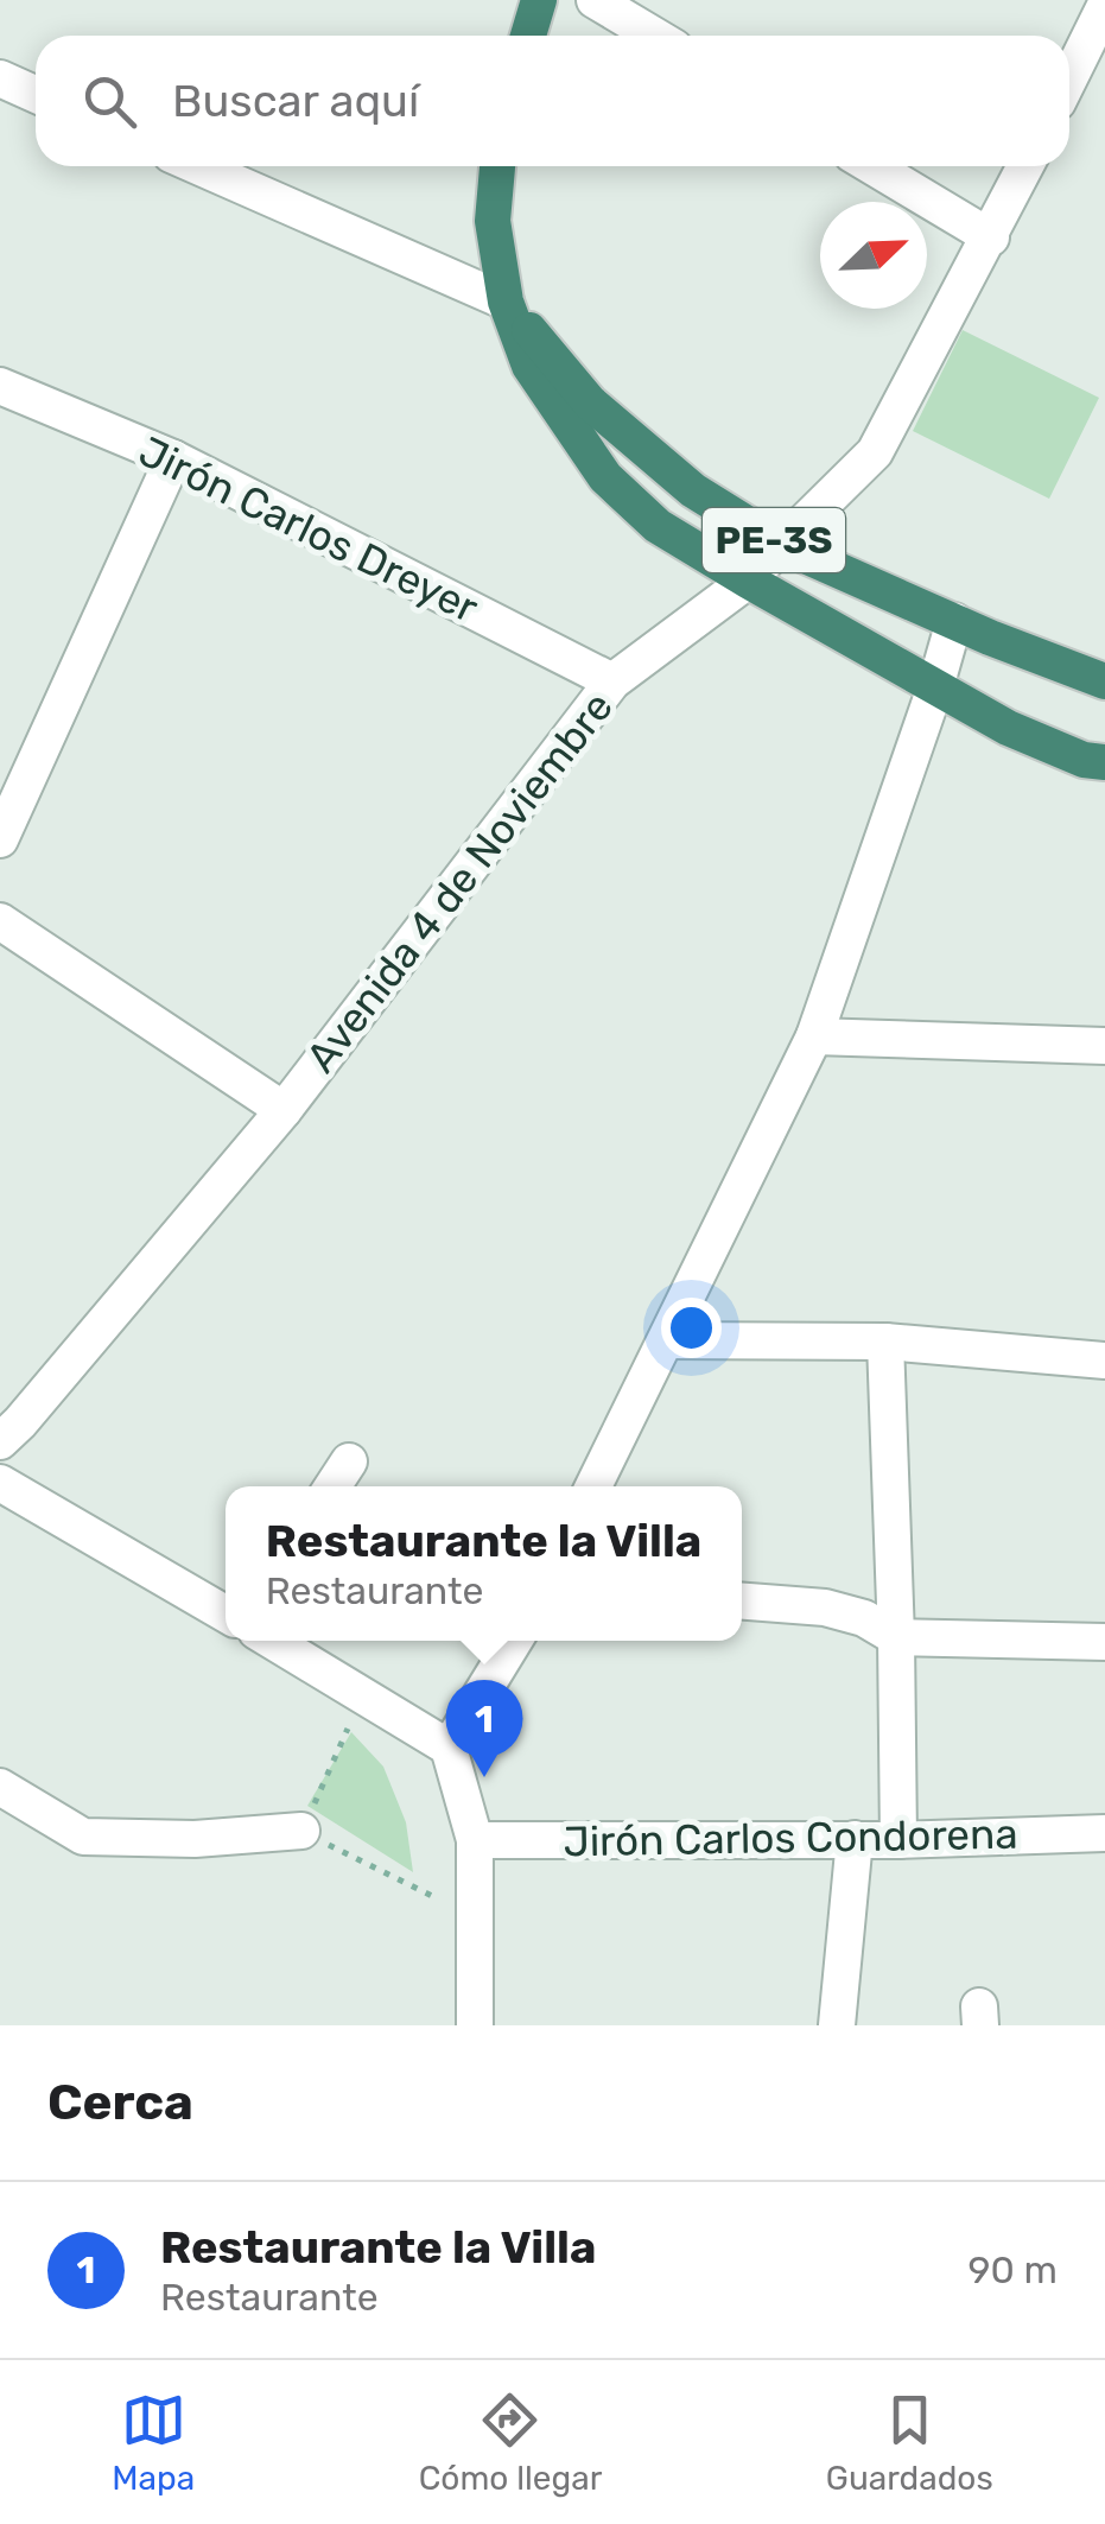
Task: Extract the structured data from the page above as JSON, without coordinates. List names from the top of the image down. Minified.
{"streets":{"highway":["PE-3S"],"street":["Jirón Carlos Dreyer","Avenida 4 de Noviembre","Jirón Carlos Condorena"]},"crossings":[["Jirón Carlos Dreyer","Avenida 4 de Noviembre"],["PE-3S","Avenida 4 de Noviembre"]],"north":"top right","page":{"search":"Buscar aquí","popup":["Restaurante la Villa","Restaurante"],"pins":"1","heading":"Cerca","list":[{"mark":"1","name":"Restaurante la Villa","note":"Restaurante","value":"90 m"}],"nav":["Mapa","Cómo llegar","Guardados"]}}
